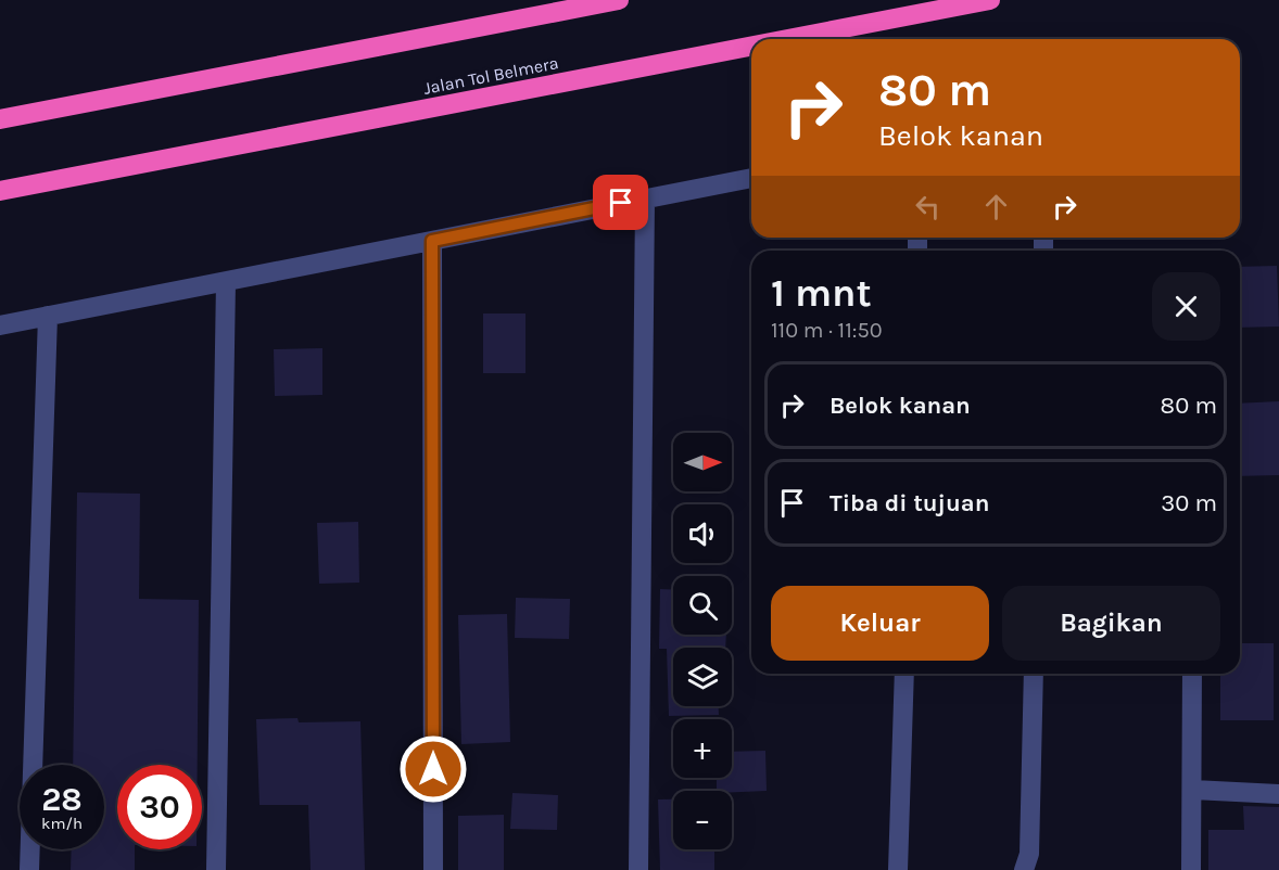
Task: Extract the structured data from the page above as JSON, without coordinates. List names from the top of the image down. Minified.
{"streets":{"highway":["Jalan Tol Belmera"]},"north":"right","page":{"turn":["80 m","Belok kanan"],"heading":["1 mnt","110 m · 11:50"],"list":[{"name":"Belok kanan","value":"80 m"},{"name":"Tiba di tujuan","value":"30 m"}],"map_buttons":["+","−"],"buttons":["Keluar","Bagikan"],"speed":"28 km/h","limit":"30"}}
